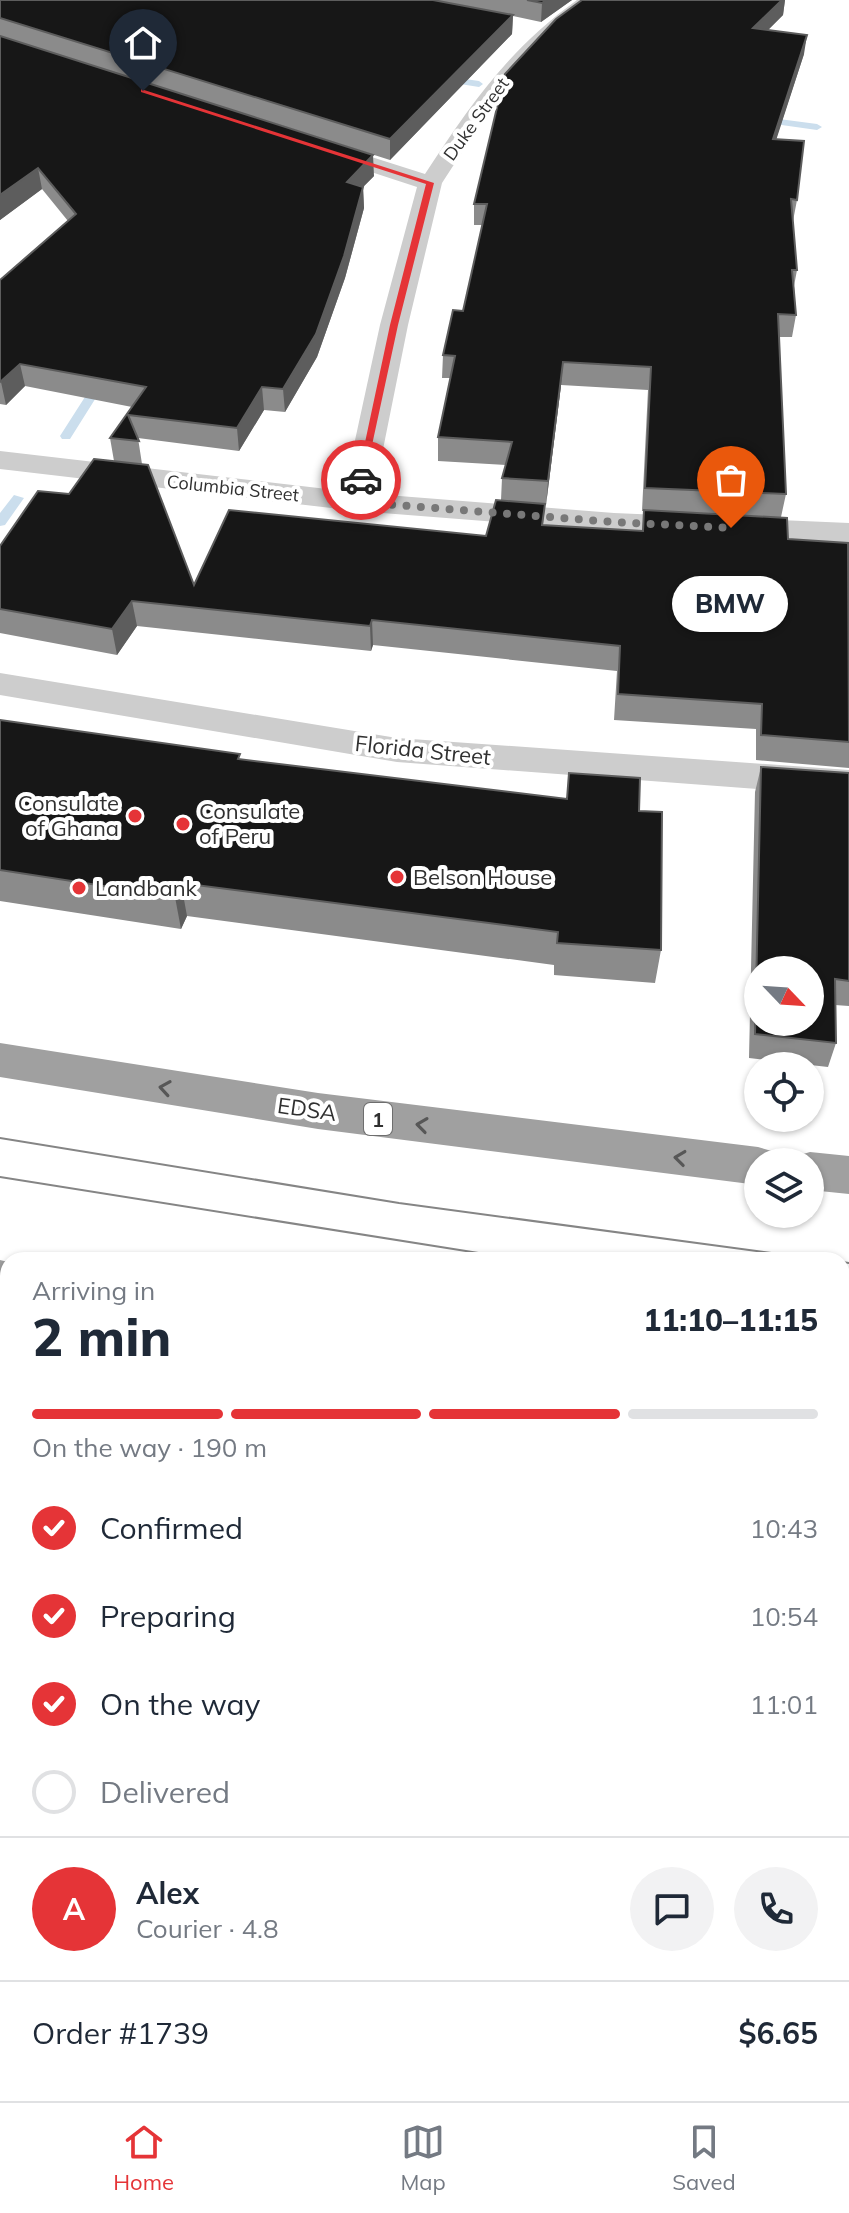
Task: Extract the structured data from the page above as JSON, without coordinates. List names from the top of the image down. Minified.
{"streets":{"highway":["EDSA","1"],"street":["Duke Street","Columbia Street","Florida Street"]},"crossings":[["Duke Street","Columbia Street"]],"one_way":["EDSA"],"places":["BMW","Consulate of Ghana","Consulate of Peru","Belson House","Landbank"],"north":"bottom right","page":{"bubble":"BMW","heading":["2 min","Arriving in","11:10–11:15"],"panel":["Alex","Courier · 4.8","Order #1739","$6.65"],"bar":"On the way · 190 m","list":[["Confirmed","10:43"],["Preparing","10:54"],["On the way","11:01"],"Delivered"],"round":"A","tabs":["Home","Map","Saved"]}}
